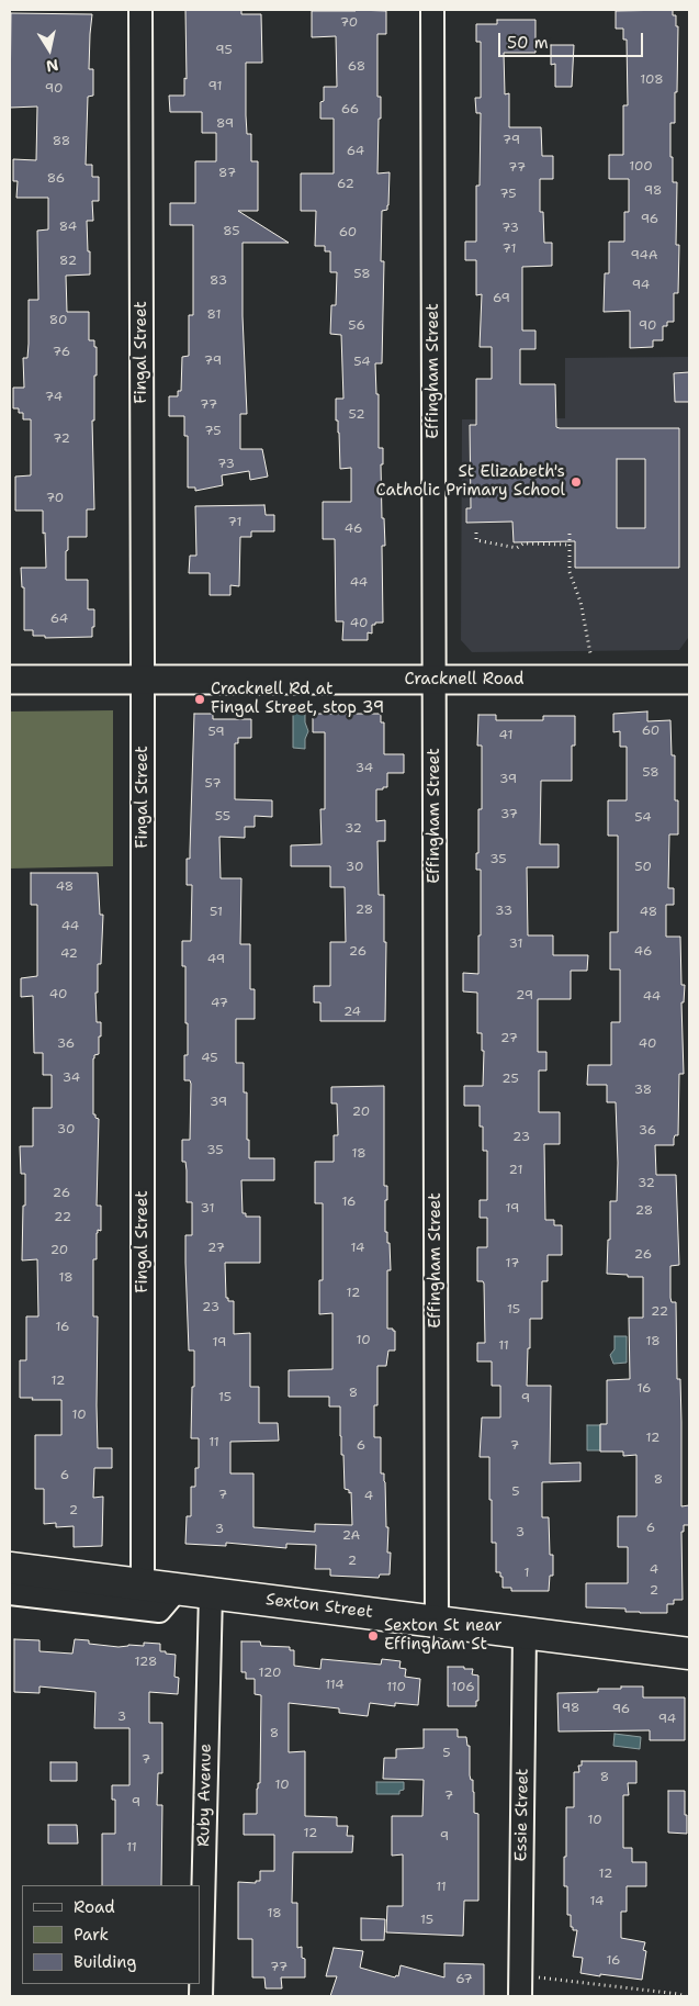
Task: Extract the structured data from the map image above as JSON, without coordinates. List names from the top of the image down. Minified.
{"streets":{"main road":["Sexton Street"],"street":["Fingal Street","Effingham Street","Cracknell Road","Ruby Avenue","Essie Street"]},"crossings":[["Fingal Street","Cracknell Road"],["Fingal Street","Sexton Street"],["Effingham Street","Cracknell Road"],["Effingham Street","Sexton Street"],["Sexton Street","Ruby Avenue"],["Sexton Street","Essie Street"]],"places":["St Elizabeth's Catholic Primary School","Cracknell Rd at Fingal Street, stop 39","Sexton St near Effingham St"],"house_numbers":["70","95","68","108","91","90","66","89","79","88","64","100","77","87","86","62","98","75","96","84","73","85","60","71","94A","82","58","83","94","69","81","80","56","90","76","79","54","74","77","52","75","72","73","70","71","46","44","64","40","60","59","41","34","58","39","57","37","55","54","32","35","30","50","48","28","33","51","48","44","31","26","46","42","49","40","29","44","47","24","27","36","40","45","34","25","38","39","20","30","36","23","35","18","21","32","26","16","31","19","28","22","27","14","20","26","17","18","12","23","15","22","16","10","18","19","11","12","16","8","15","9","10","12","11","6","7","6","8","5","7","4","2","6","3","3","2A","2","4","1","2","128","120","114","110","106","98","96","3","94","8","5","7","8","10","7","9","10","12","9","11","12","11","14","18","15","16","77","67"],"legend":["Road","Park","Building"],"scale_bar":"50 m","north":"bottom"}
